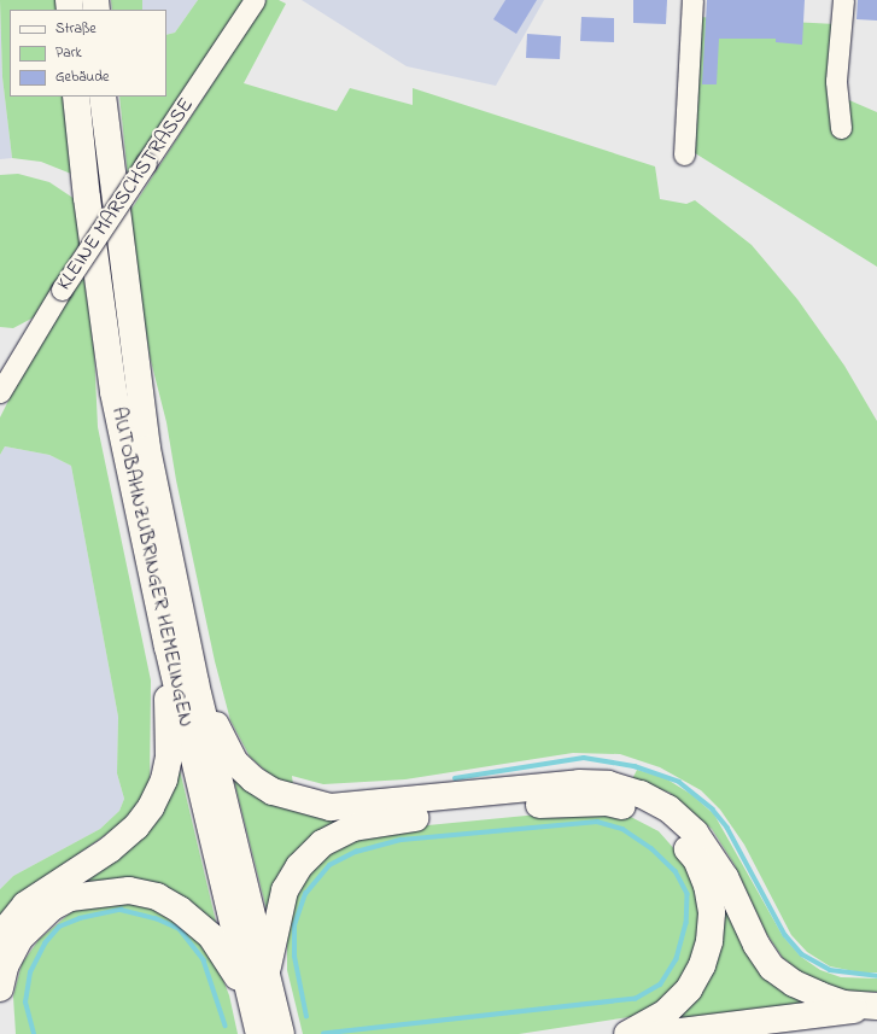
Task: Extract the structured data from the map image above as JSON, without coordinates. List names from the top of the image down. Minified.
{"streets":{"highway":["AUTOBAHNZUBRINGER HEMELINGEN"],"street":["KLEINE MARSCHSTRASSE"]},"legend":["Straße","Park","Gebäude"]}
